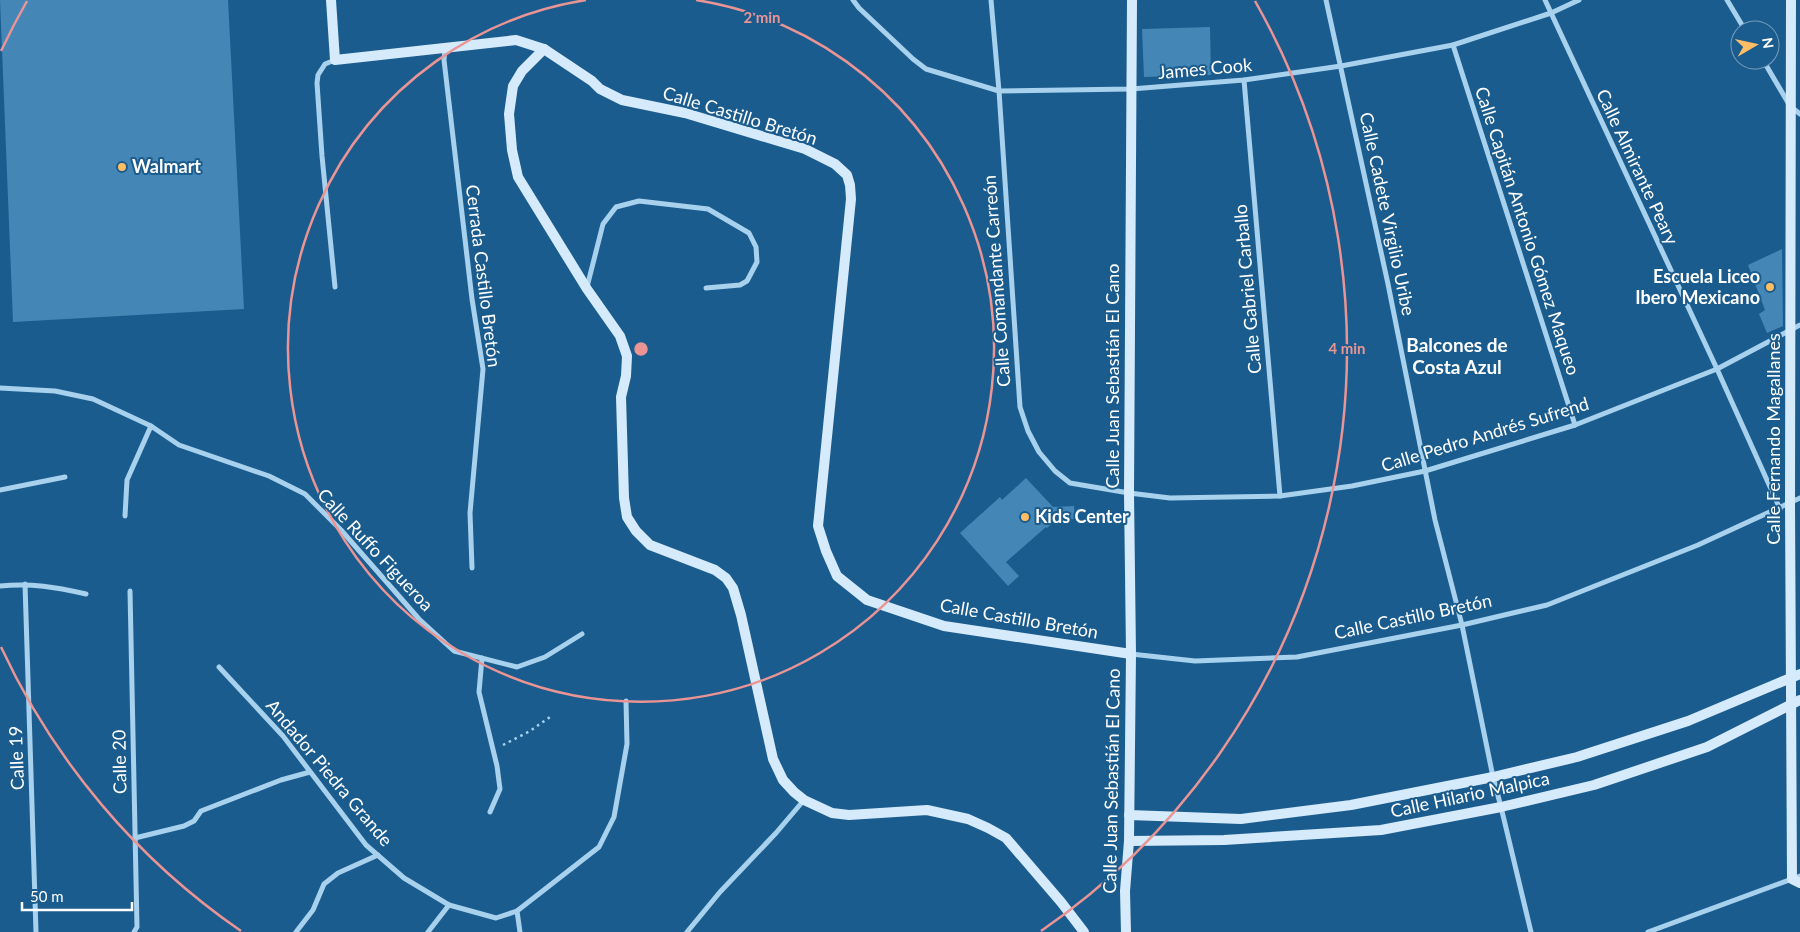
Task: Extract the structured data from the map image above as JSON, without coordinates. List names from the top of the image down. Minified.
{"streets":{"street":["James Cook","Calle Castillo Bretón","Calle Almirante Peary","Calle Cadete Virgilio Uribe","Calle Capitán Antonio Gómez Maqueo","Cerrada Castillo Bretón","Calle Comandante Carreón","Calle Gabriel Carballo","Calle Juan Sebastián El Cano","Calle Pedro Andrés Sufrend","Calle Fernando Magallanes","Calle Ruffo Figueroa","Calle 19","Calle 20","Andador Piedra Grande","Calle Hilario Malpica"]},"crossings":[["James Cook","Calle Almirante Peary"],["James Cook","Calle Cadete Virgilio Uribe"],["James Cook","Calle Capitán Antonio Gómez Maqueo"],["James Cook","Calle Comandante Carreón"],["James Cook","Calle Gabriel Carballo"],["James Cook","Calle Juan Sebastián El Cano"],["Calle Castillo Bretón","Calle Almirante Peary"],["Calle Castillo Bretón","Calle Cadete Virgilio Uribe"],["Calle Castillo Bretón","Cerrada Castillo Bretón"],["Calle Castillo Bretón","Calle Juan Sebastián El Cano"],["Calle Castillo Bretón","Calle Fernando Magallanes"],["Calle Almirante Peary","Calle Pedro Andrés Sufrend"],["Calle Cadete Virgilio Uribe","Calle Pedro Andrés Sufrend"],["Calle Cadete Virgilio Uribe","Calle Hilario Malpica"],["Calle Capitán Antonio Gómez Maqueo","Calle Pedro Andrés Sufrend"],["Calle Comandante Carreón","Calle Juan Sebastián El Cano"],["Calle Comandante Carreón","Calle Pedro Andrés Sufrend"],["Calle Gabriel Carballo","Calle Pedro Andrés Sufrend"],["Calle Juan Sebastián El Cano","Calle Pedro Andrés Sufrend"],["Calle Juan Sebastián El Cano","Calle Hilario Malpica"],["Calle Pedro Andrés Sufrend","Calle Fernando Magallanes"],["Calle Fernando Magallanes","Calle Hilario Malpica"]],"districts":["Balcones de Costa Azul"],"places":["Walmart","Escuela Liceo Ibero Mexicano","Kids Center"],"scale_bar":"50 m","north":"right","rings":["2 min","4 min"]}
